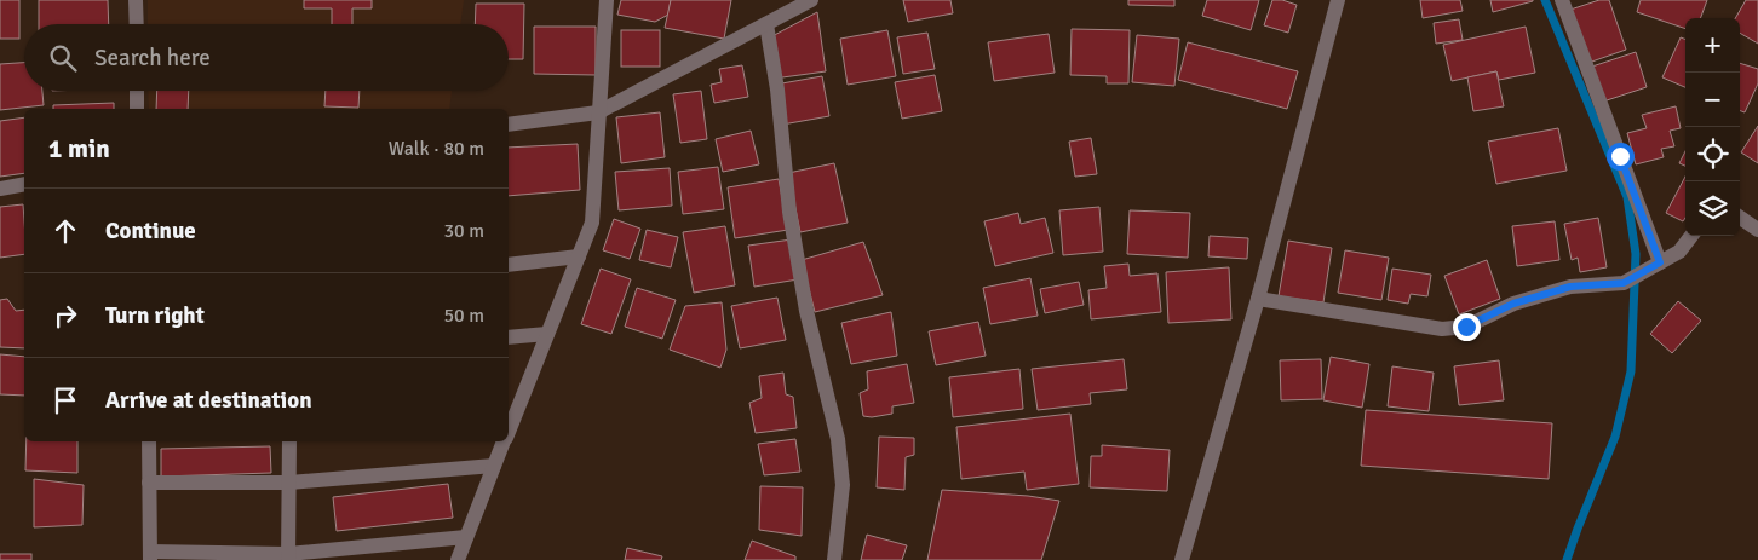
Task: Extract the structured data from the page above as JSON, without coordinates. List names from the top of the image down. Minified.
{"page":{"map_buttons":["+","−"],"search":"Search here","heading":["1 min","Walk · 80 m"],"list":[["Continue","30 m"],["Turn right","50 m"],"Arrive at destination"]}}
